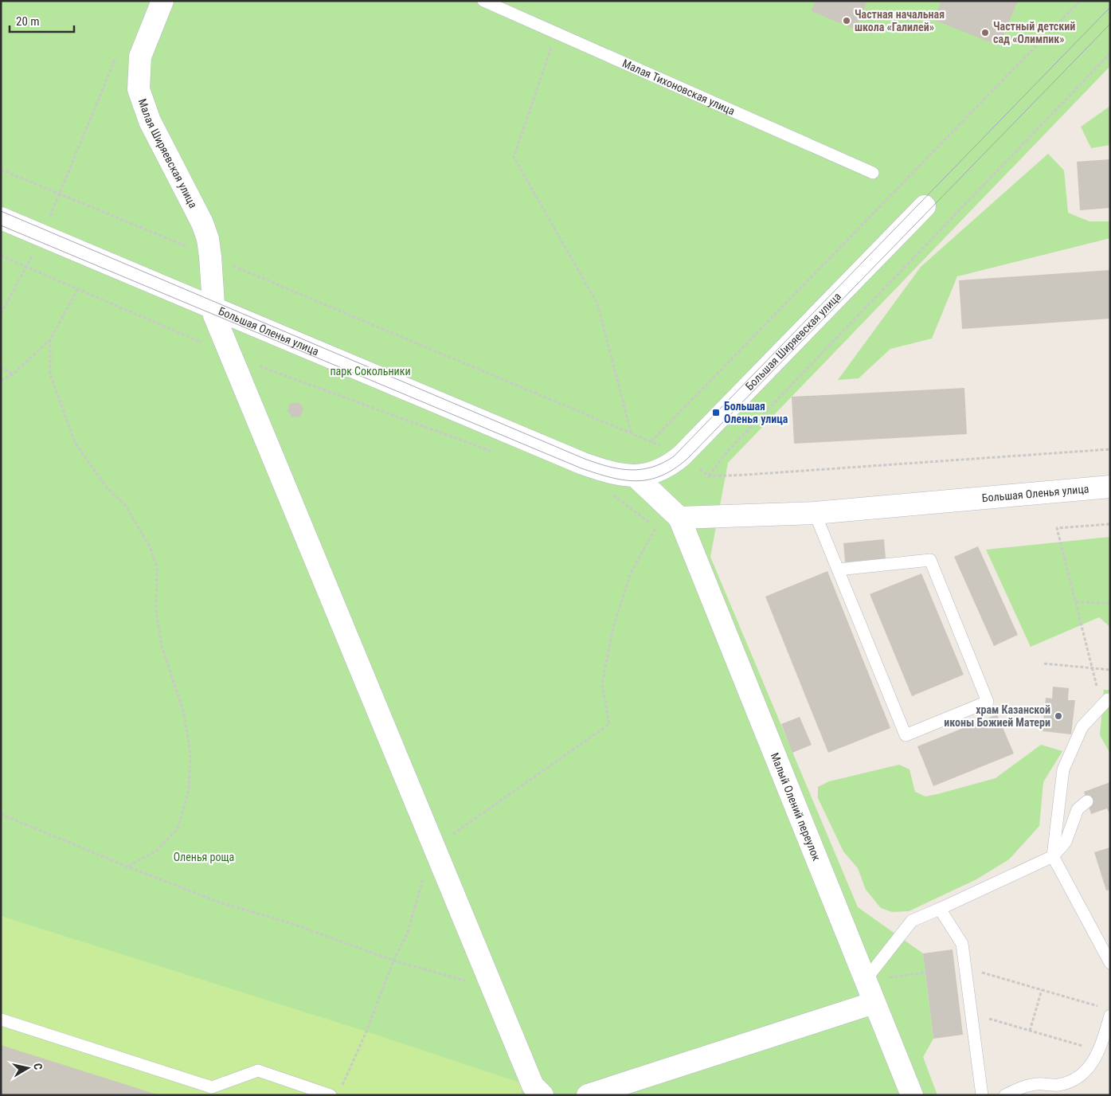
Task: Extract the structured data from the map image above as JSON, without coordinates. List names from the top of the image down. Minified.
{"streets":{"street":["Малая Ширяевская улица","Большая Оленья улица","Большая Ширяевская улица","Малый Олений переулок"],"lane":["Малая Тихоновская улица"]},"crossings":[["Малая Ширяевская улица","Большая Оленья улица"],["Большая Оленья улица","Большая Ширяевская улица"],["Большая Оленья улица","Малый Олений переулок"]],"parks":["парк Сокольники","Оленья роща"],"places":{"other":["Частная начальная школа «Галилей»","Частный детский сад «Олимпик»","храм Казанской иконы Божией Матери"],"transit":["Большая Оленья улица"]},"scale_bar":"20 m","north":"right"}
